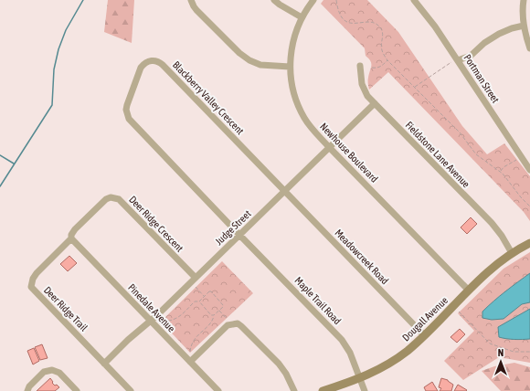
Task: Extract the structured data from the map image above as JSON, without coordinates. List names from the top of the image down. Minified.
{"streets":{"street":["Portman Street","Blackberry Valley Crescent","Newhouse Boulevard","Fieldstone Lane Avenue","Deer Ridge Crescent","Judge Street","Meadowcreek Road","Maple Trail Road","Pinedale Avenue","Deer Ridge Trail","Dougall Avenue"]},"crossings":[["Blackberry Valley Crescent","Judge Street"],["Blackberry Valley Crescent","Meadowcreek Road"],["Blackberry Valley Crescent","Maple Trail Road"],["Newhouse Boulevard","Judge Street"],["Newhouse Boulevard","Dougall Avenue"],["Fieldstone Lane Avenue","Judge Street"],["Fieldstone Lane Avenue","Dougall Avenue"],["Deer Ridge Crescent","Judge Street"],["Deer Ridge Crescent","Pinedale Avenue"],["Deer Ridge Crescent","Deer Ridge Trail"],["Judge Street","Meadowcreek Road"],["Judge Street","Maple Trail Road"],["Judge Street","Pinedale Avenue"],["Judge Street","Deer Ridge Trail"],["Meadowcreek Road","Dougall Avenue"],["Maple Trail Road","Dougall Avenue"],["Pinedale Avenue","Deer Ridge Trail"]],"north":"top"}
